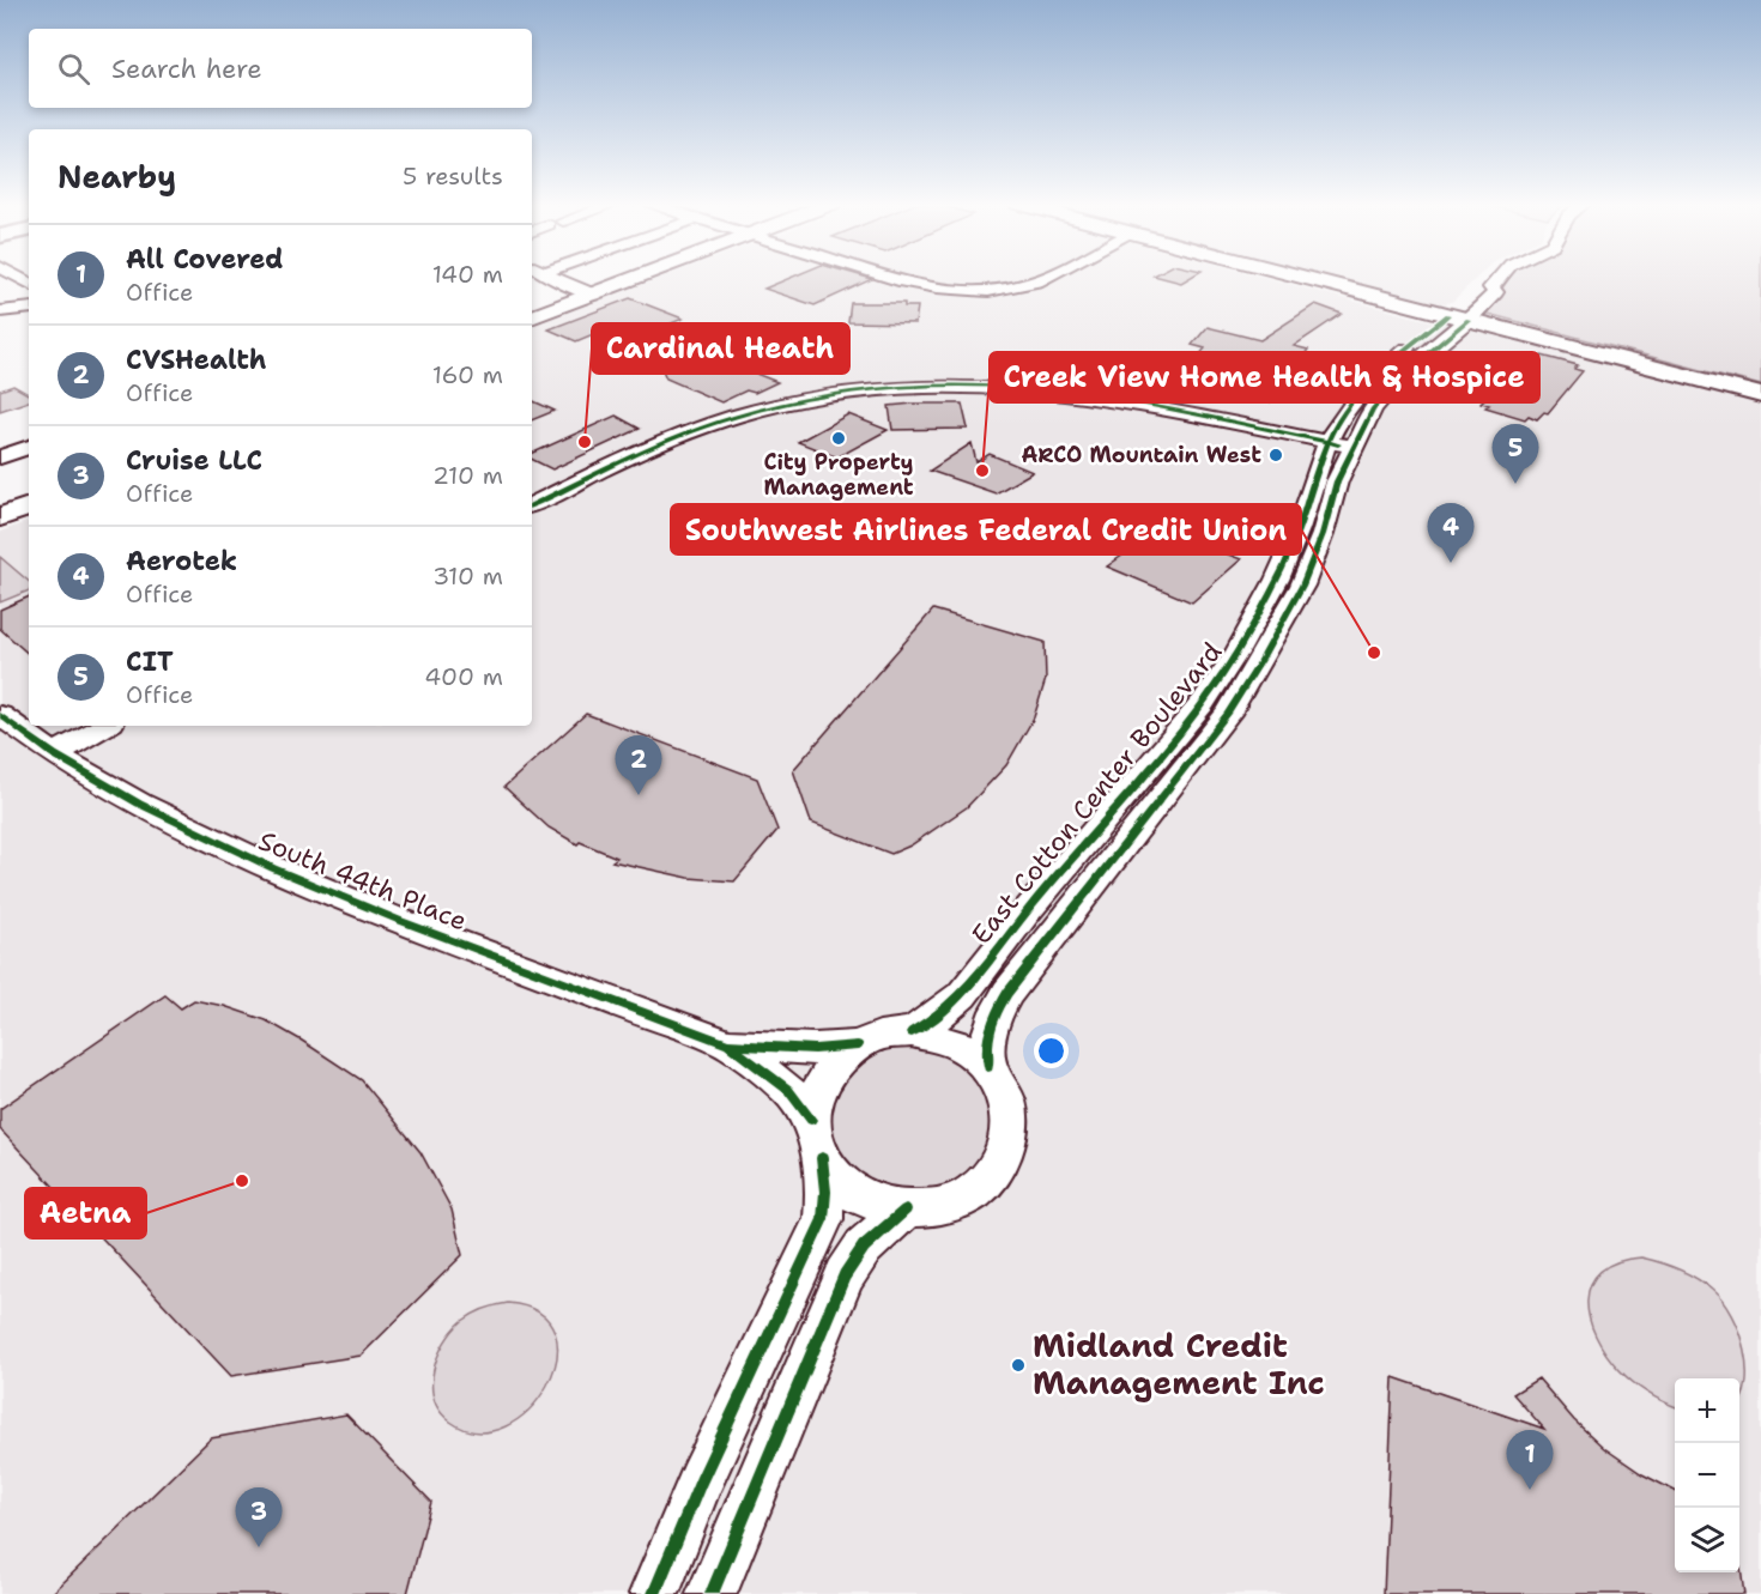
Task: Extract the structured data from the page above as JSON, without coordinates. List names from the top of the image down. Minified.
{"streets":{"street":["East Cotton Center Boulevard","South 44th Place"]},"crossings":[["East Cotton Center Boulevard","South 44th Place"]],"places":["City Property Management","Cardinal Heath","ARCO Mountain West","Creek View Home Health & Hospice","Southwest Airlines Federal Credit Union","Aetna","Midland Credit Management Inc"],"page":{"search":"Search here","heading":["Nearby","5 results"],"list":[{"mark":"1","name":"All Covered","note":"Office","value":"140 m"},{"mark":"2","name":"CVSHealth","note":"Office","value":"160 m"},{"mark":"3","name":"Cruise LLC","note":"Office","value":"210 m"},{"mark":"4","name":"Aerotek","note":"Office","value":"310 m"},{"mark":"5","name":"CIT","note":"Office","value":"400 m"}],"pins":["5","4","2","1","3"],"map_buttons":["+","−"]}}
